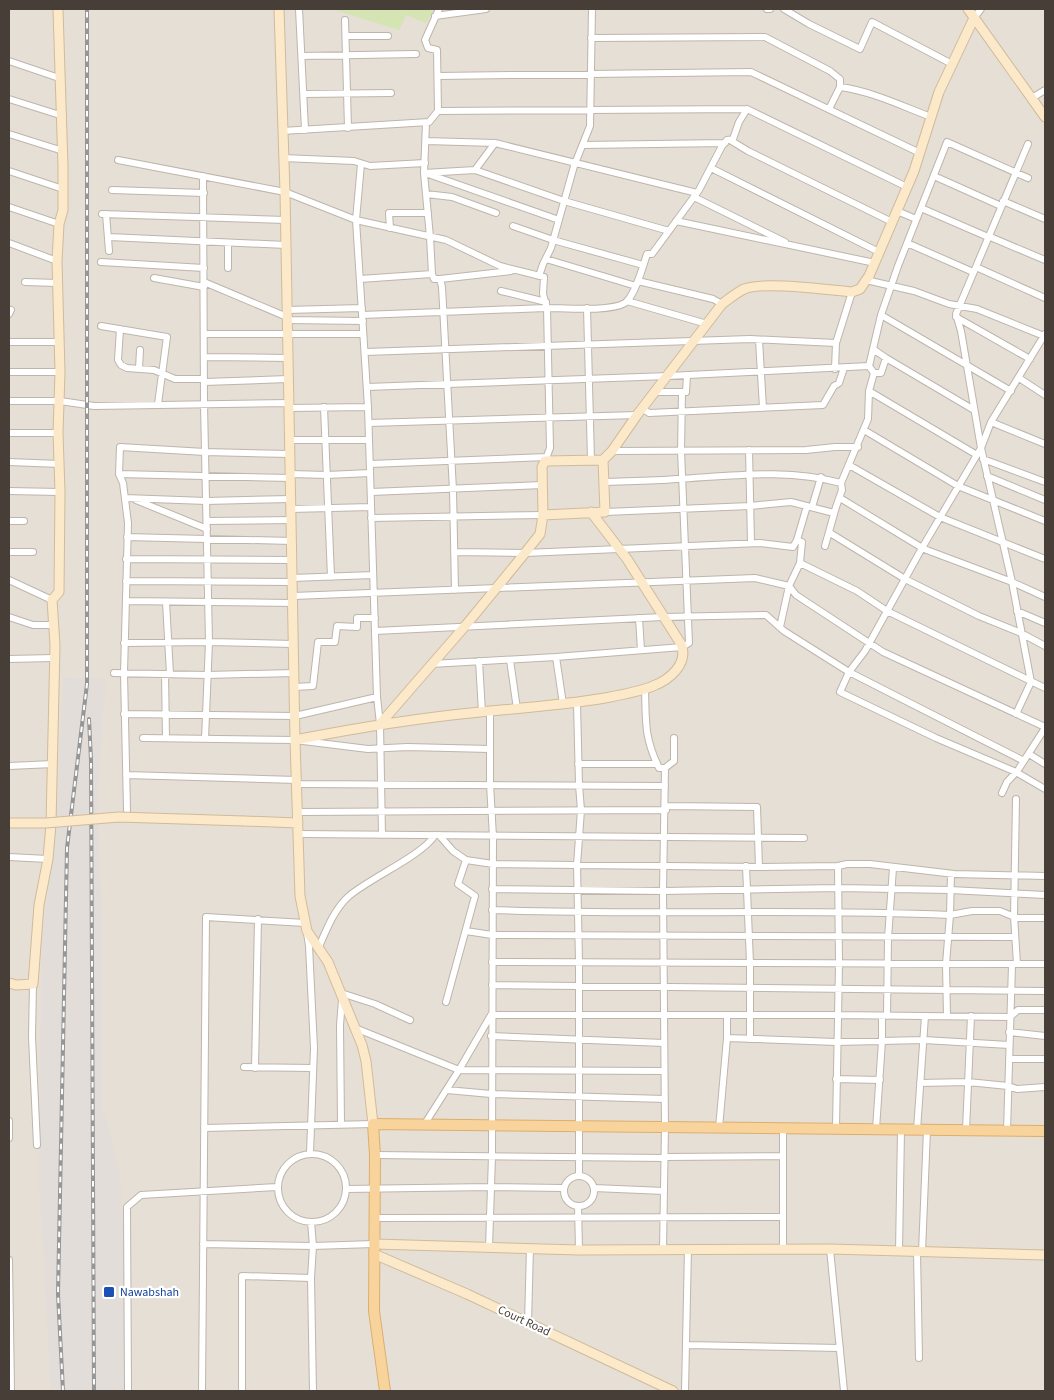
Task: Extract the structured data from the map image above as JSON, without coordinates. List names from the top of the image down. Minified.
{"streets":{"street":["Court Road"]},"places":{"transit":["Nawabshah"]}}
